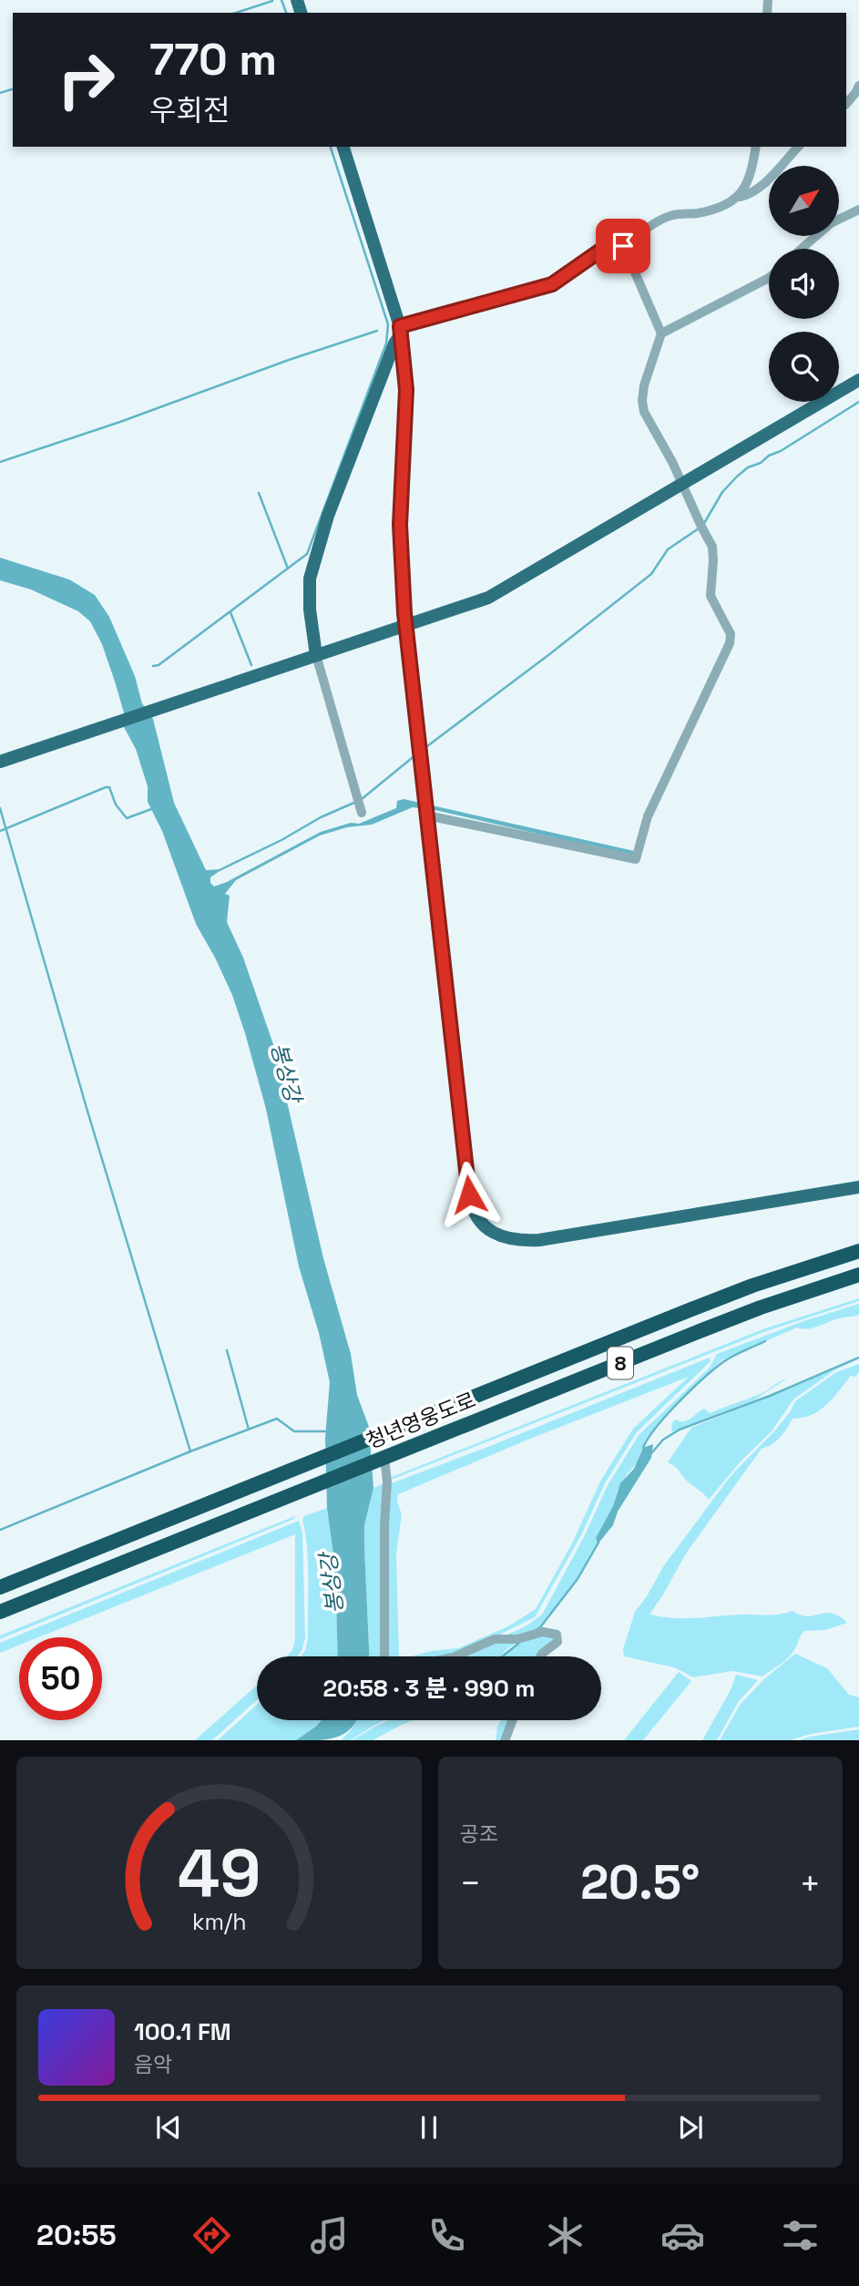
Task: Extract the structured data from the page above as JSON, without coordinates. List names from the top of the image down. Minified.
{"streets":{"highway":["8","청년영웅도로"]},"water":["봉상강"],"north":"top right","page":{"turn":["770 m","우회전"],"limit":"50","trip":"20:58 · 3 분 · 990 m","tile":"공조","heat":["−","20.5°","+"],"song":["100.1 FM","음악"],"tabs":"20:55","gauge":["49","km/h"]}}
